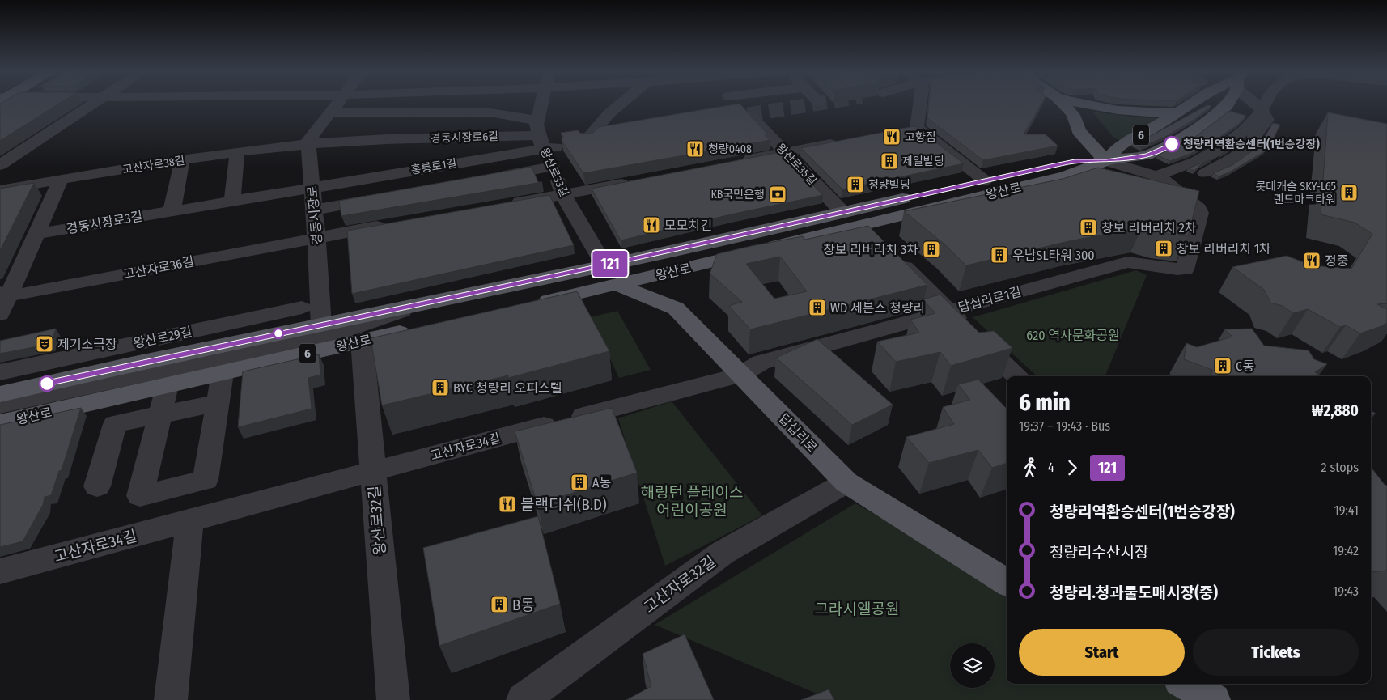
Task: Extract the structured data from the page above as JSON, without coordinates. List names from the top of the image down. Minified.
{"streets":{"main road":["6","왕산로","답십리로"],"street":["경동시장로6길","왕산로35길","고산자로38길","홍릉로1길","왕산로33길","경동시장로","경동시장로3길","고산자로36길","답십리로1길","왕산로29길","고산자로34길","왕산로32길","고산자로32길"]},"crossings":[["경동시장로6길","고산자로38길"],["경동시장로6길","홍릉로1길"],["경동시장로6길","왕산로33길"],["경동시장로6길","경동시장로"],["왕산로35길","왕산로"],["고산자로38길","경동시장로"],["홍릉로1길","왕산로33길"],["홍릉로1길","경동시장로"],["홍릉로1길","경동시장로3길"],["왕산로33길","왕산로"],["왕산로33길","답십리로"],["왕산로","경동시장로"],["왕산로","답십리로"],["왕산로","왕산로32길"],["경동시장로","경동시장로3길"],["경동시장로","고산자로36길"],["답십리로1길","답십리로"],["답십리로1길","고산자로34길"],["답십리로","고산자로34길"],["답십리로","고산자로32길"],["고산자로34길","왕산로32길"]],"parks":["620 역사문화공원","해링턴 플레이스 어린이공원","그라시엘공원"],"places":{"restaurant":["고향집","청량0408","모모치킨","정중","블랙디쉬(B.D)"],"other":["청량리역환승센터(1번승강장)"],"building":["제일빌딩","청량빌딩","롯데캐슬 SKY-L65 랜드마크타워","창보 리버리치 2차","창보 리버리치 1차","창보 리버리치 3차","우남SL타워 300","WD 세븐스 청량리","C동","BYC 청량리 오피스텔","A동","B동"],"bank":["KB국민은행"],"theatre":["제기소극장"]},"lines":["bus line 121"],"page":{"on_map":"121","heading":["6 min","19:37 – 19:43 · Bus","₩2,880"],"legs":["4","121","2 stops"],"list":[{"name":"청량리역환승센터(1번승강장)","value":"19:41"},{"name":"청량리수산시장","value":"19:42"},{"name":"청량리.청과물도매시장(중)","value":"19:43"}],"buttons":["Start","Tickets"]}}
